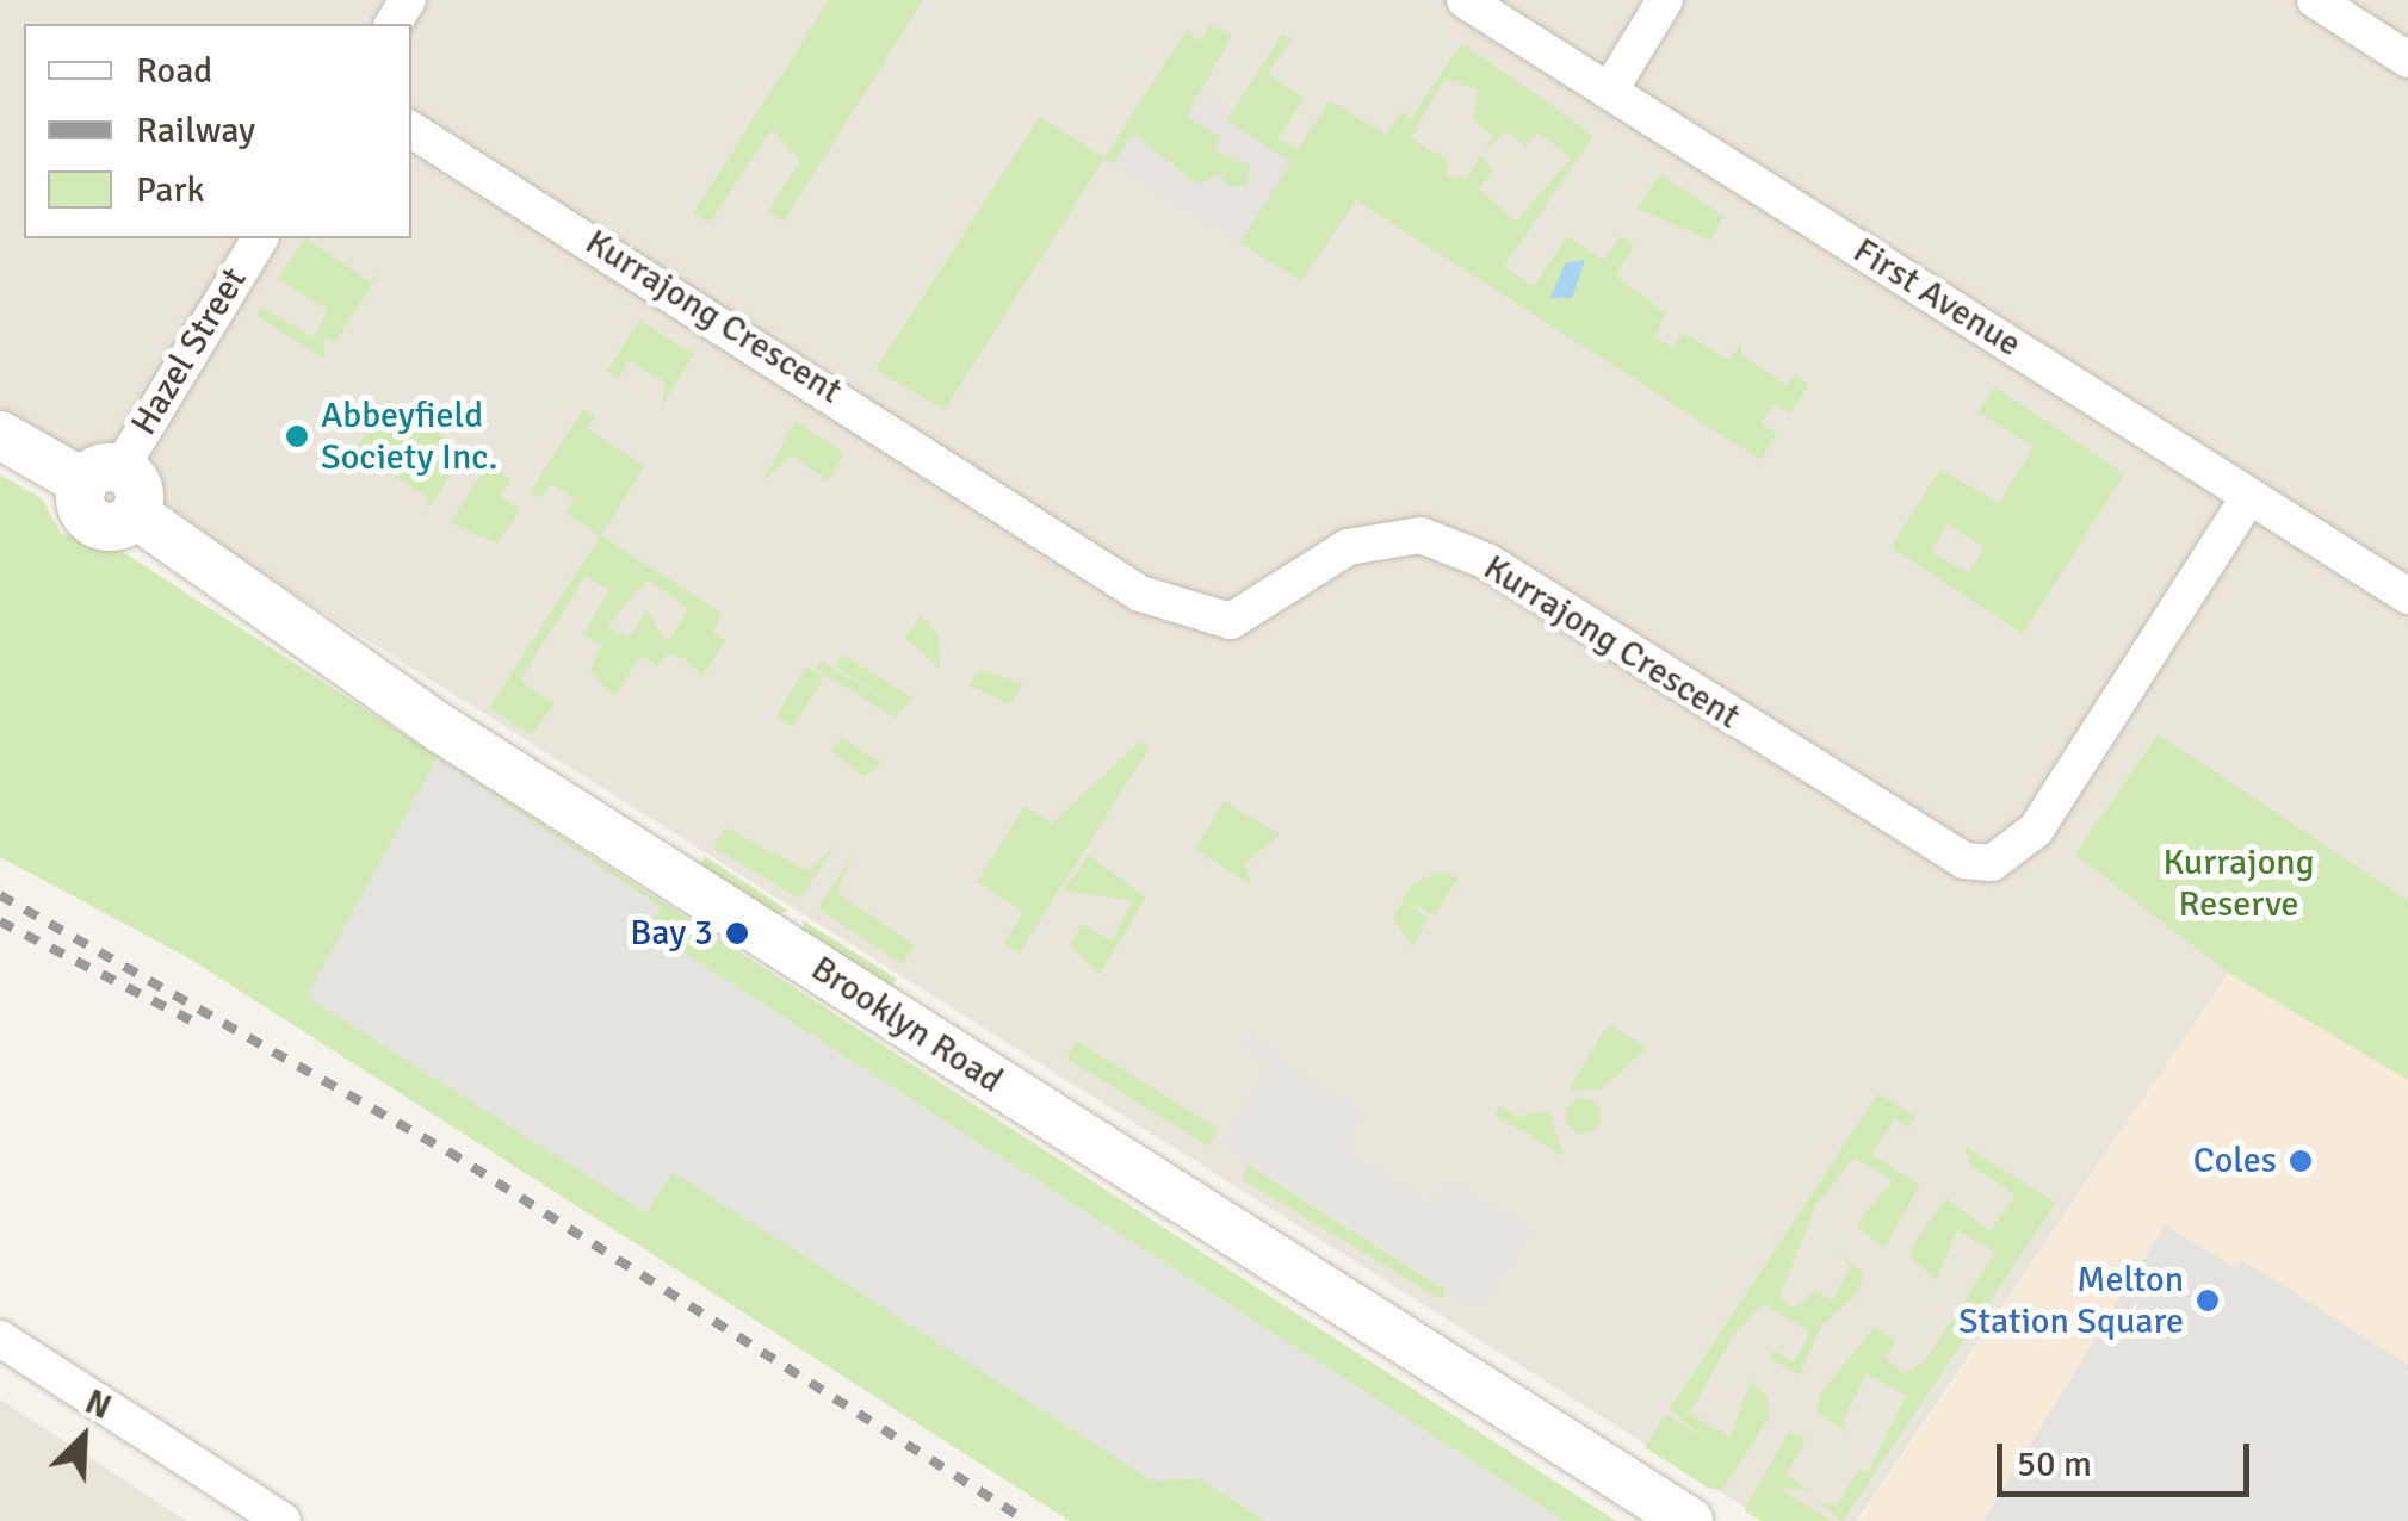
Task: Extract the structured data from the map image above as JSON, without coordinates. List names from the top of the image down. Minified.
{"streets":{"street":["First Avenue","Kurrajong Crescent","Hazel Street","Brooklyn Road"]},"crossings":[["First Avenue","Kurrajong Crescent"],["Hazel Street","Brooklyn Road"]],"parks":["Kurrajong Reserve"],"places":["Abbeyfield Society Inc.","Bay 3","Coles","Melton Station Square"],"legend":["Road","Railway","Park"],"scale_bar":"50 m","north":"top right"}
